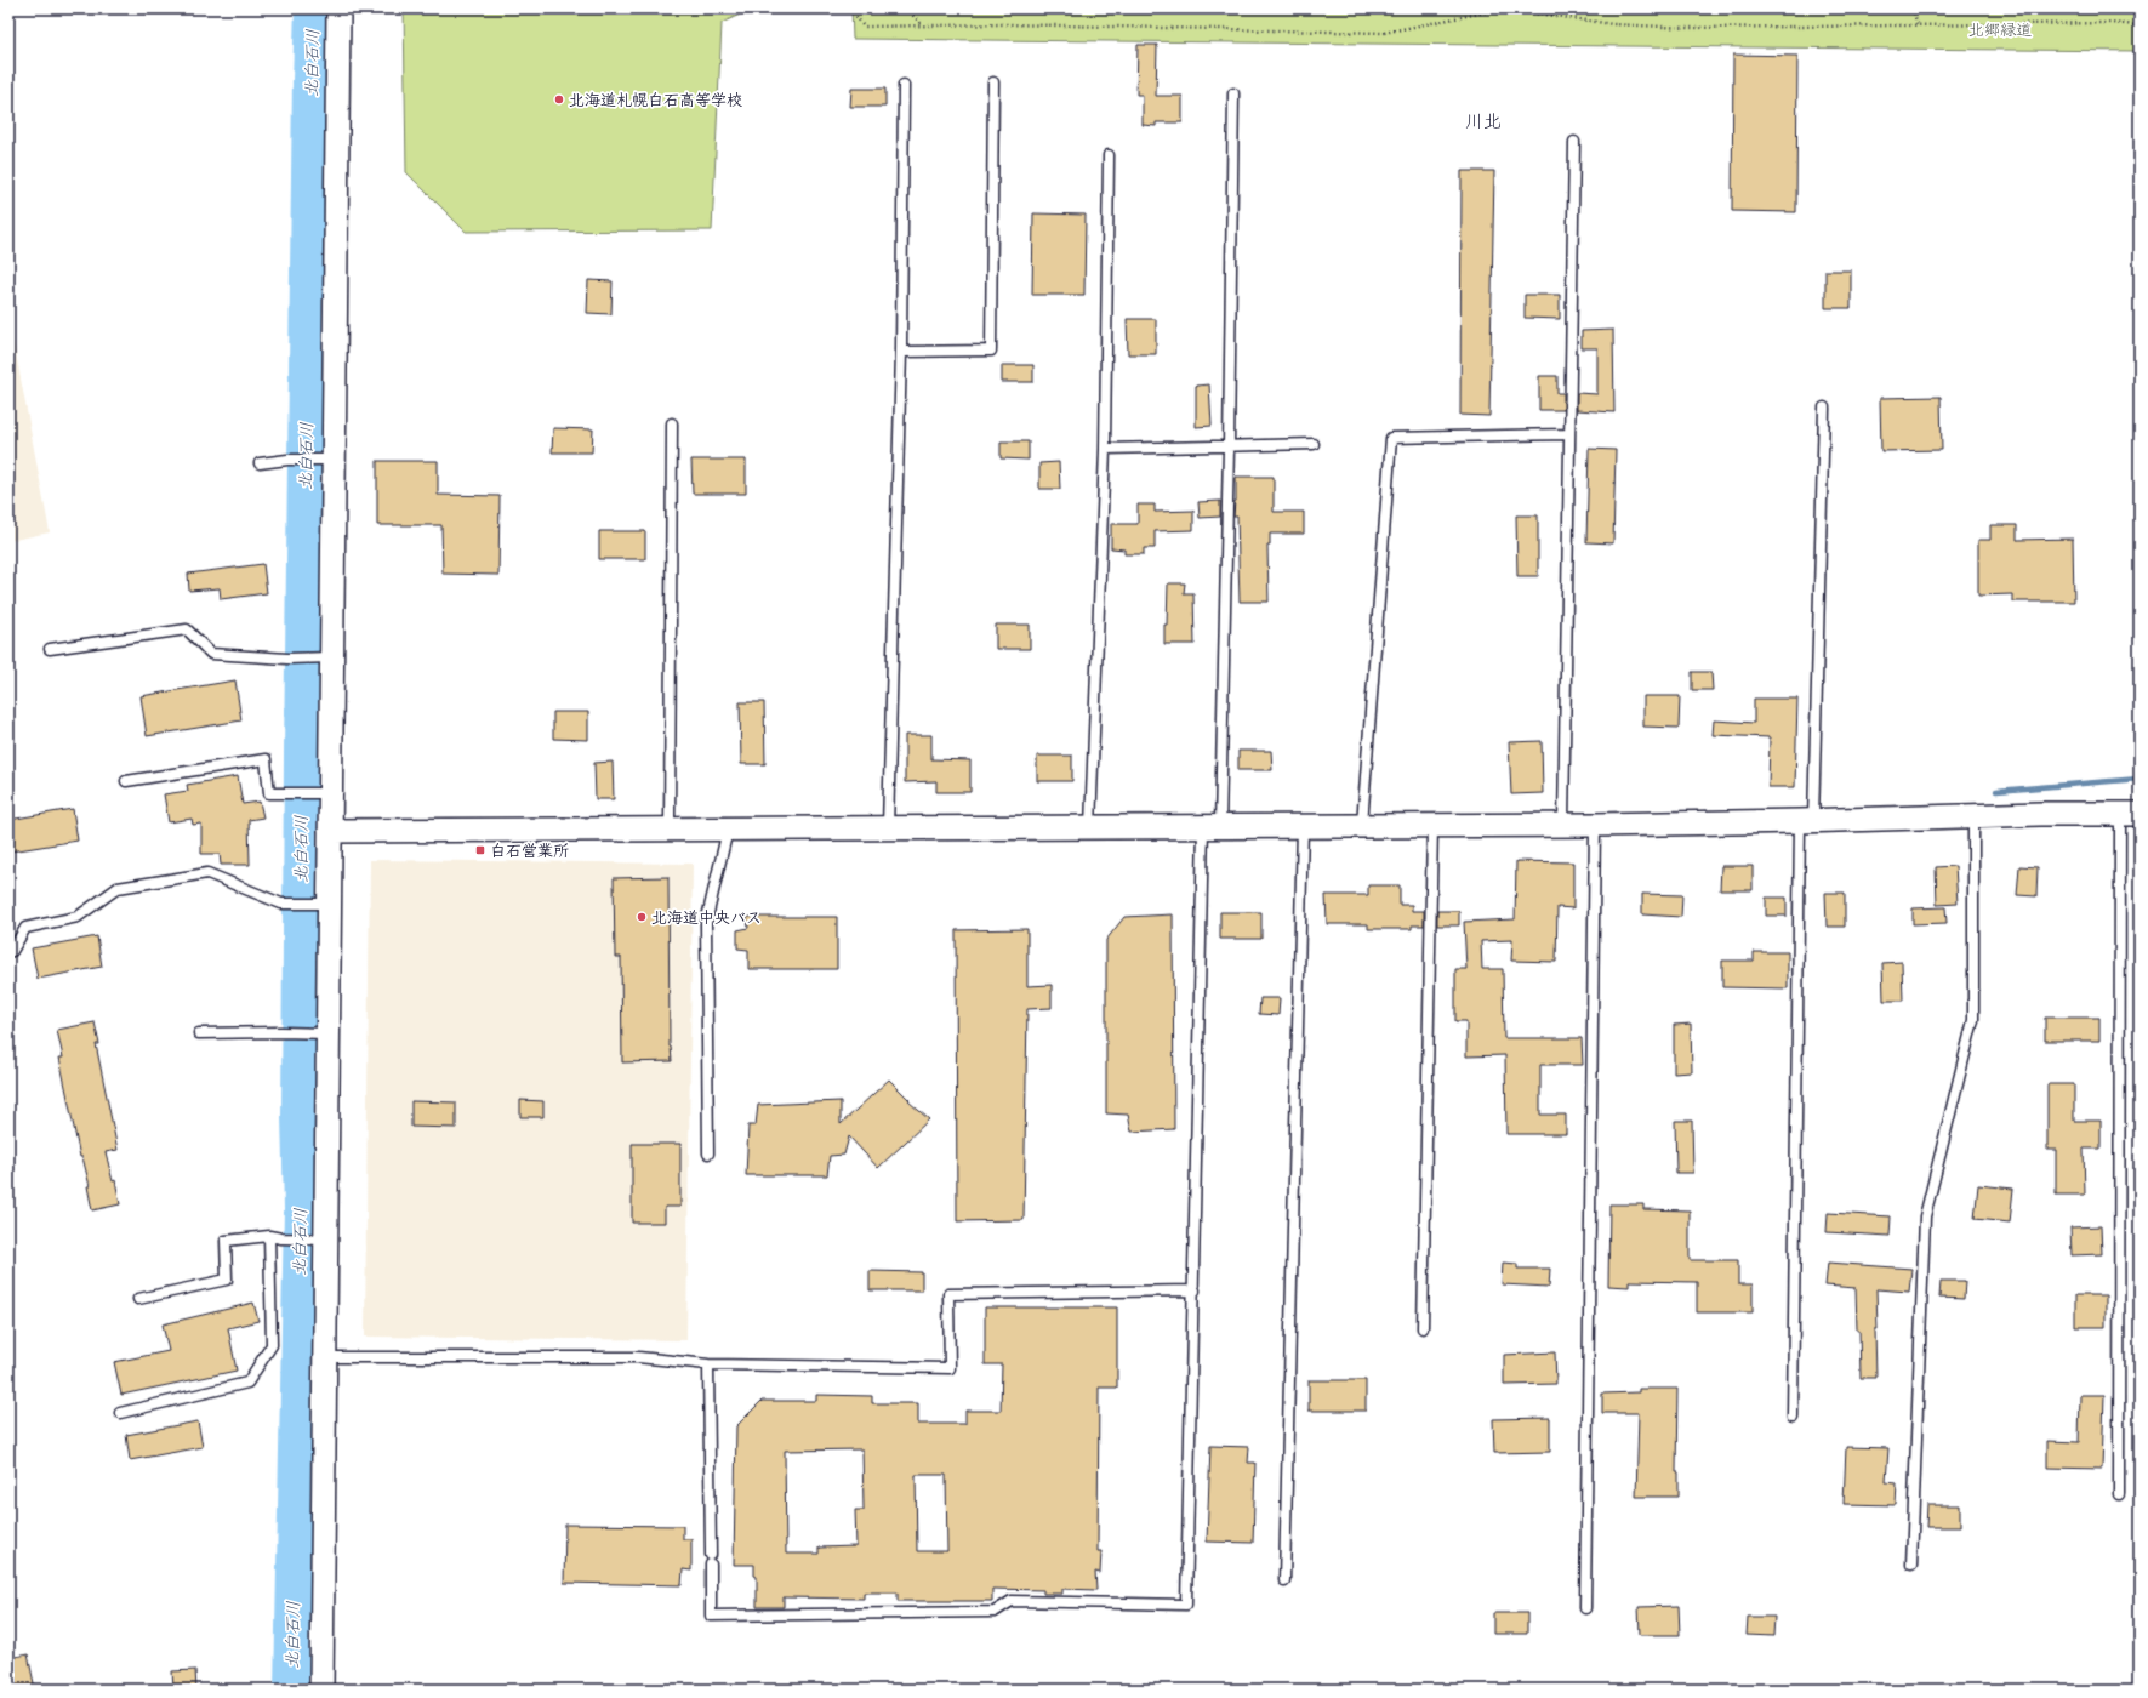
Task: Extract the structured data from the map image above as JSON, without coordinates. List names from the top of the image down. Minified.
{"districts":["川北"],"water":["北白石川"],"parks":["北郷緑道"],"places":{"other":["北海道札幌白石高等学校","北海道中央バス"],"transit":["白石営業所"]}}
